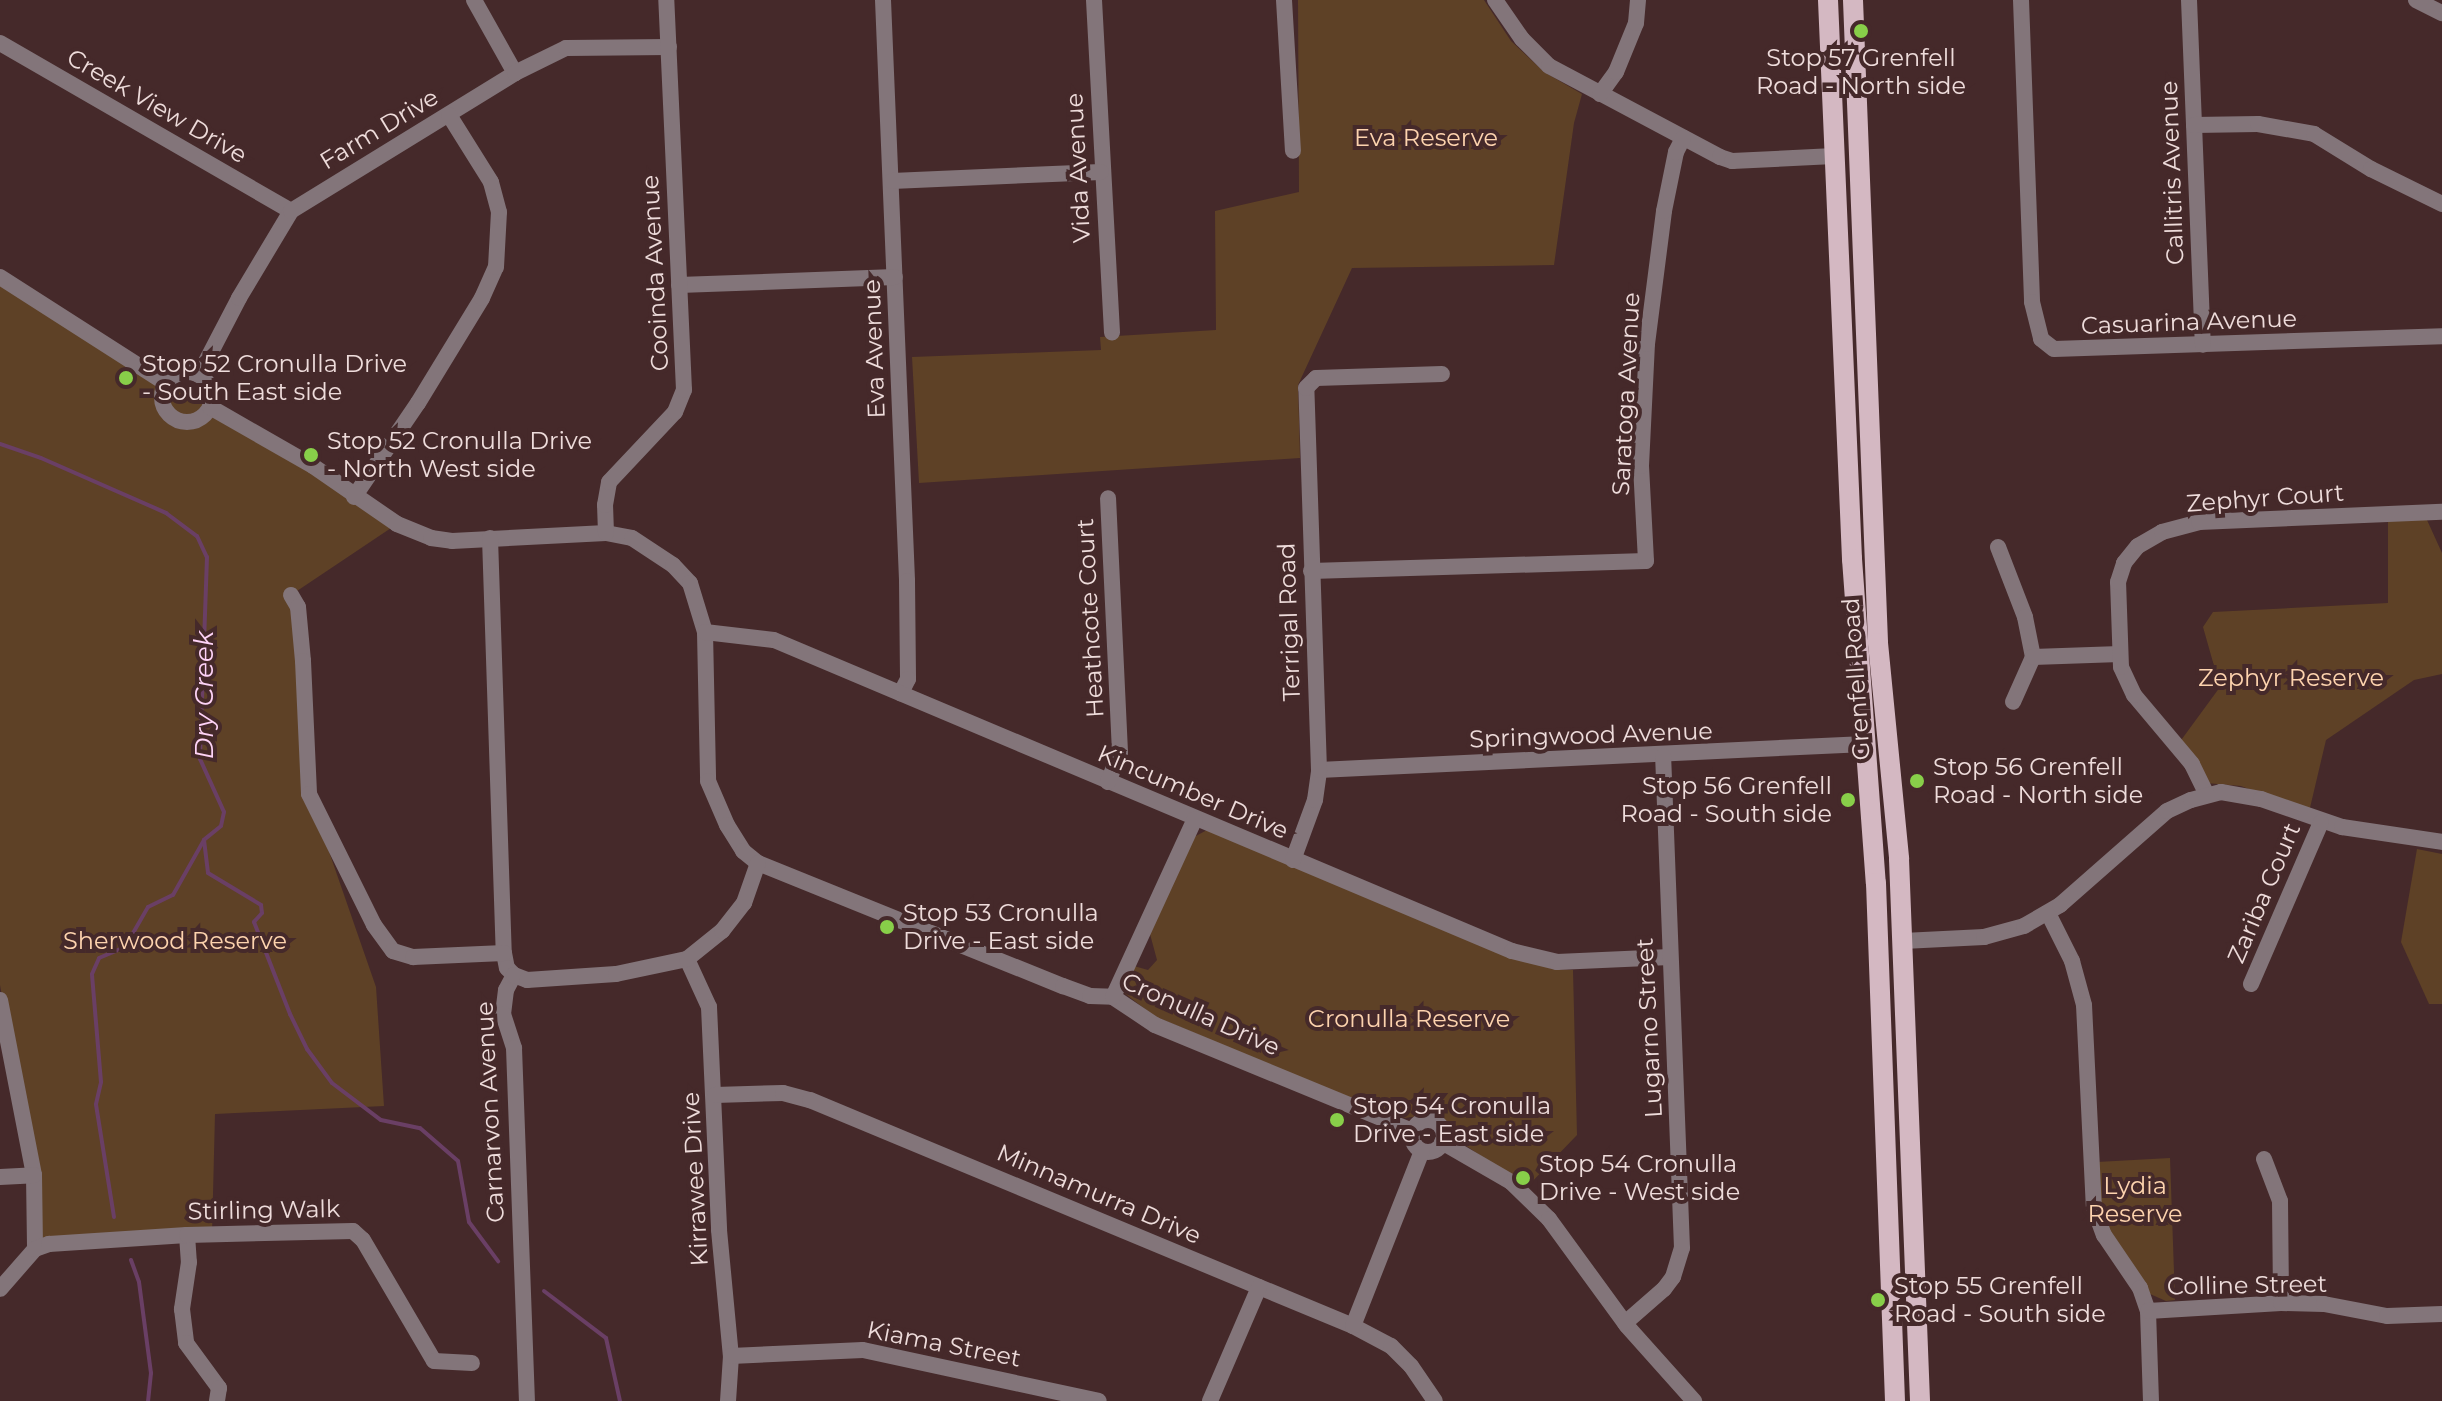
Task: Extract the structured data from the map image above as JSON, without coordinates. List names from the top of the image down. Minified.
{"streets":{"main road":["Grenfell Road"],"street":["Creek View Drive","Farm Drive","Vida Avenue","Callitris Avenue","Cooinda Avenue","Casuarina Avenue","Eva Avenue","Saratoga Avenue","Zephyr Court","Heathcote Court","Terrigal Road","Springwood Avenue","Kincumber Drive","Zariba Court","Cronulla Drive","Lugarno Street","Carnarvon Avenue","Kirrawee Drive","Minnamurra Drive","Stirling Walk","Colline Street","Kiama Street"]},"crossings":[["Creek View Drive","Farm Drive"],["Farm Drive","Cooinda Avenue"],["Callitris Avenue","Casuarina Avenue"],["Cooinda Avenue","Cronulla Drive"],["Eva Avenue","Kincumber Drive"],["Saratoga Avenue","Terrigal Road"],["Heathcote Court","Kincumber Drive"],["Terrigal Road","Springwood Avenue"],["Terrigal Road","Kincumber Drive"],["Grenfell Road","Springwood Avenue"],["Springwood Avenue","Lugarno Street"],["Kincumber Drive","Cronulla Drive"],["Kincumber Drive","Lugarno Street"],["Kirrawee Drive","Minnamurra Drive"],["Kirrawee Drive","Kiama Street"]],"water":["Dry Creek"],"parks":["Eva Reserve","Zephyr Reserve","Sherwood Reserve","Cronulla Reserve","Lydia Reserve"],"places":["Stop 57 Grenfell Road - North side","Stop 52 Cronulla Drive - South East side","Stop 52 Cronulla Drive - North West side","Stop 56 Grenfell Road - North side","Stop 56 Grenfell Road - South side","Stop 53 Cronulla Drive - East side","Stop 54 Cronulla Drive - East side","Stop 54 Cronulla Drive - West side","Stop 55 Grenfell Road - South side"]}
